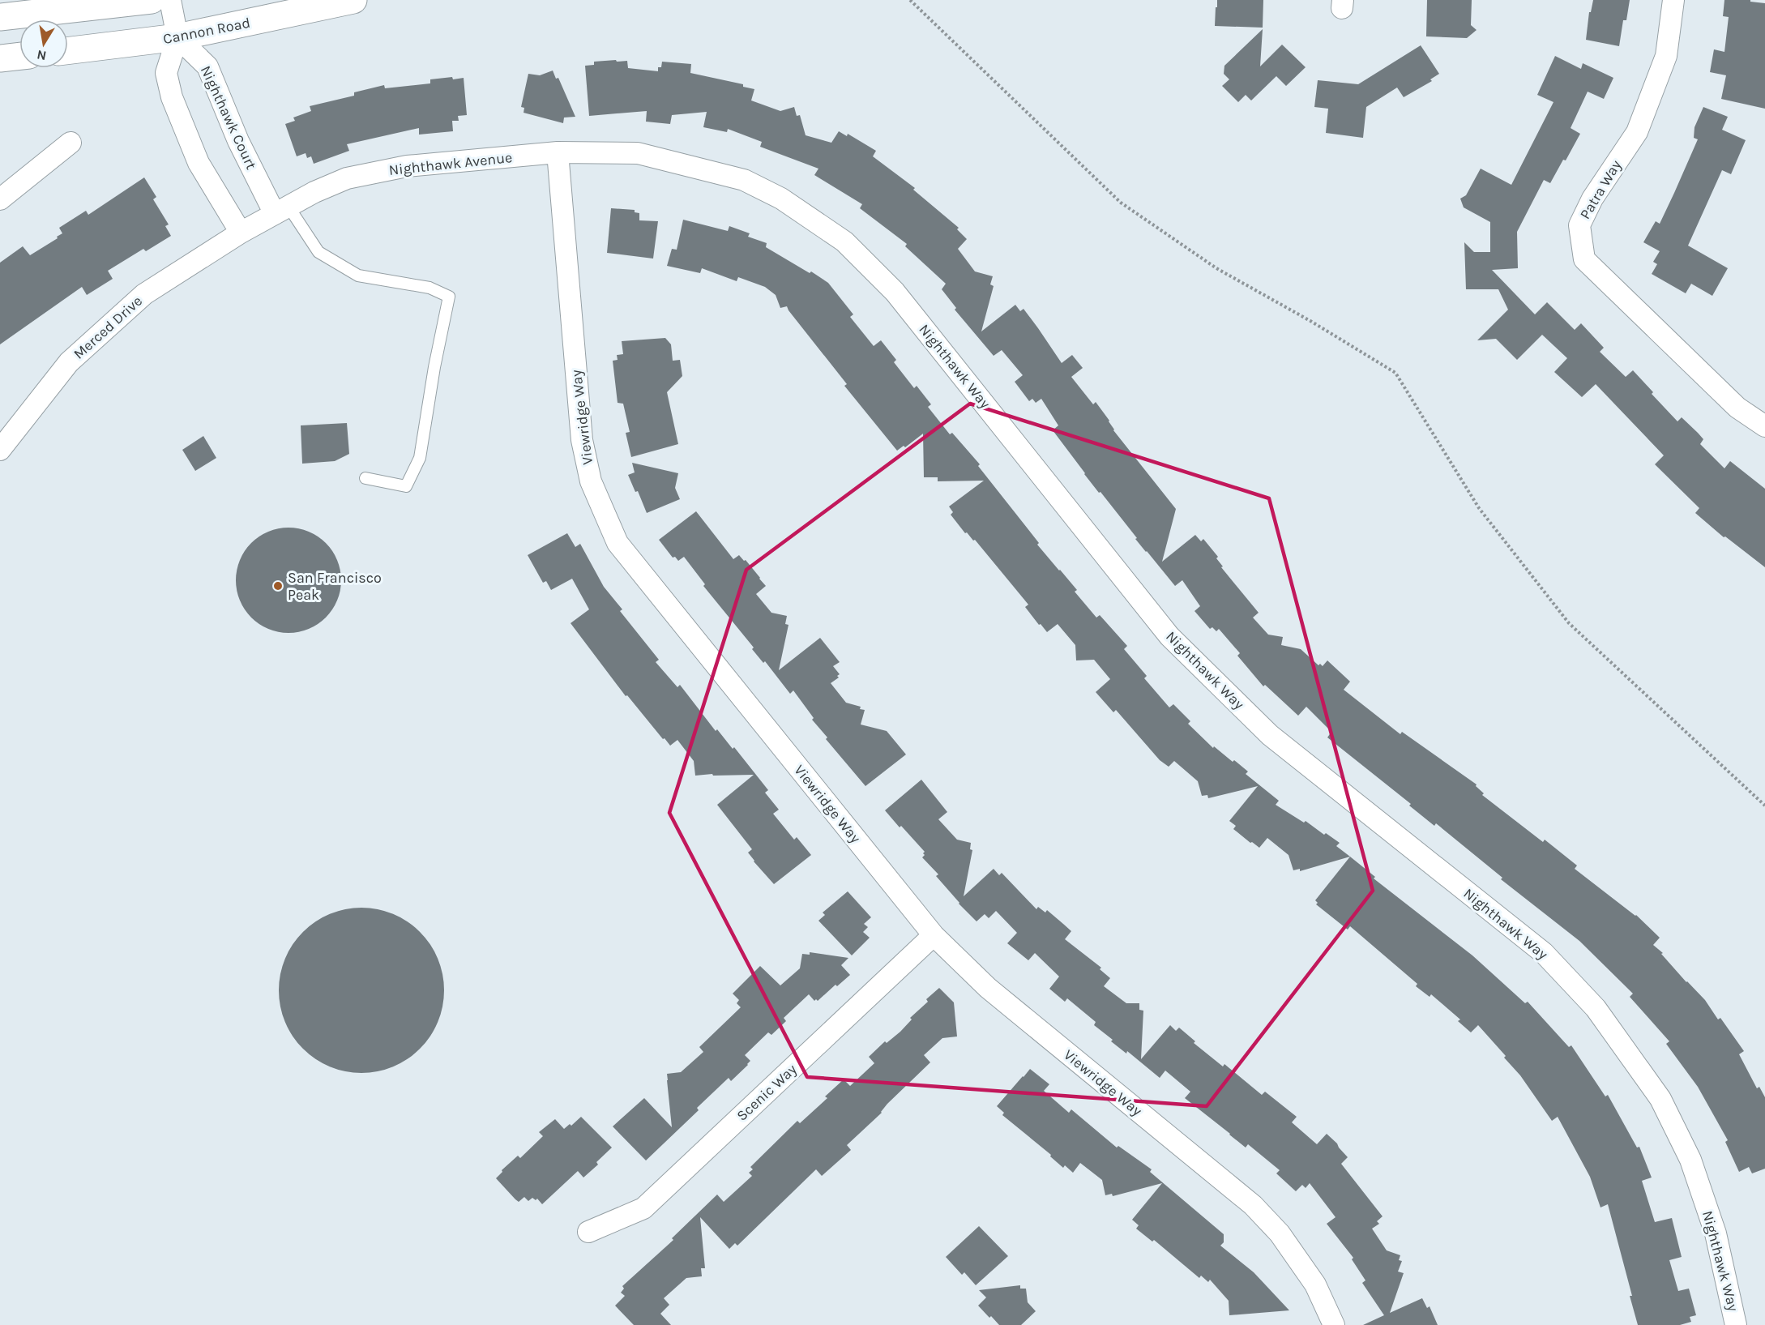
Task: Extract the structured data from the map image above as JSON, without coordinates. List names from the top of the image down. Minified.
{"streets":{"main road":["Cannon Road"],"street":["Nighthawk Court","Nighthawk Avenue","Patra Way","Merced Drive","Nighthawk Way","Viewridge Way","Scenic Way"]},"crossings":[["Cannon Road","Nighthawk Court"],["Nighthawk Court","Nighthawk Avenue"],["Nighthawk Avenue","Merced Drive"],["Nighthawk Avenue","Nighthawk Way"],["Nighthawk Avenue","Viewridge Way"],["Nighthawk Way","Viewridge Way"],["Viewridge Way","Scenic Way"]],"places":["San Francisco Peak"],"north":"bottom"}
